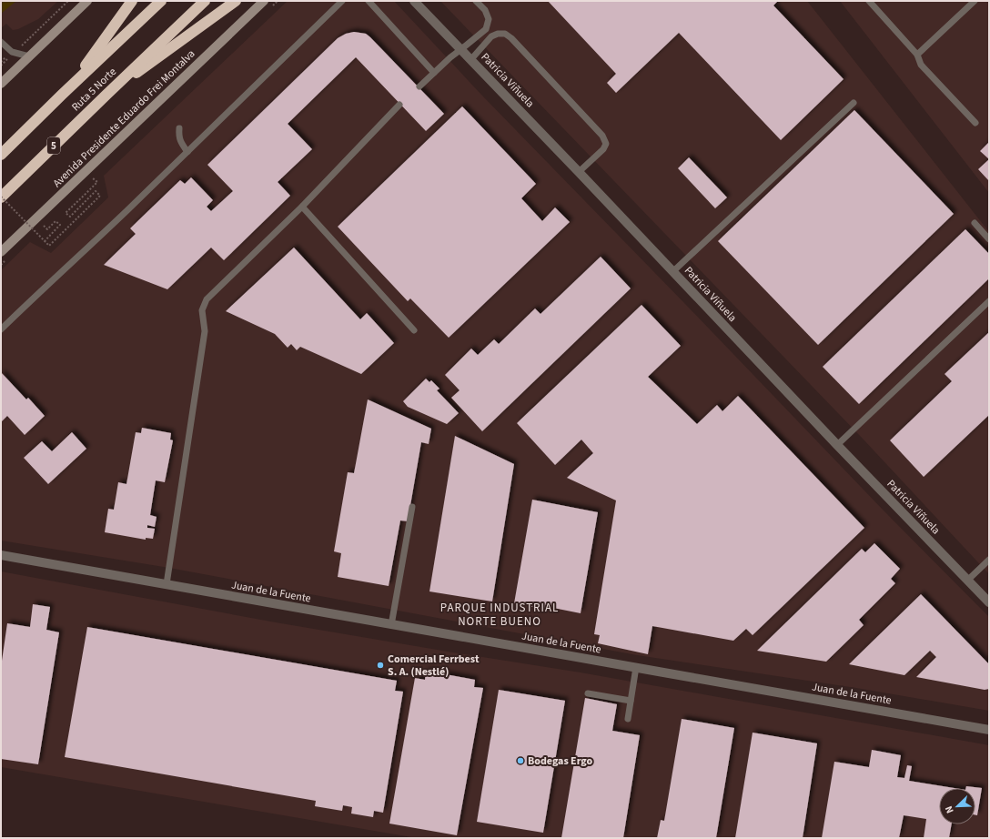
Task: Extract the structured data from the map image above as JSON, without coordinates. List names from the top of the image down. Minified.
{"streets":{"highway":["Ruta 5 Norte","5"],"main road":["Avenida Presidente Eduardo Frei Montalva"],"street":["Patricia Viñuela","Juan de la Fuente"]},"districts":["PARQUE INDUSTRIAL NORTE BUENO"],"places":["Comercial Ferrbest S. A. (Nestlé)","Bodegas Ergo"],"north":"bottom left"}
